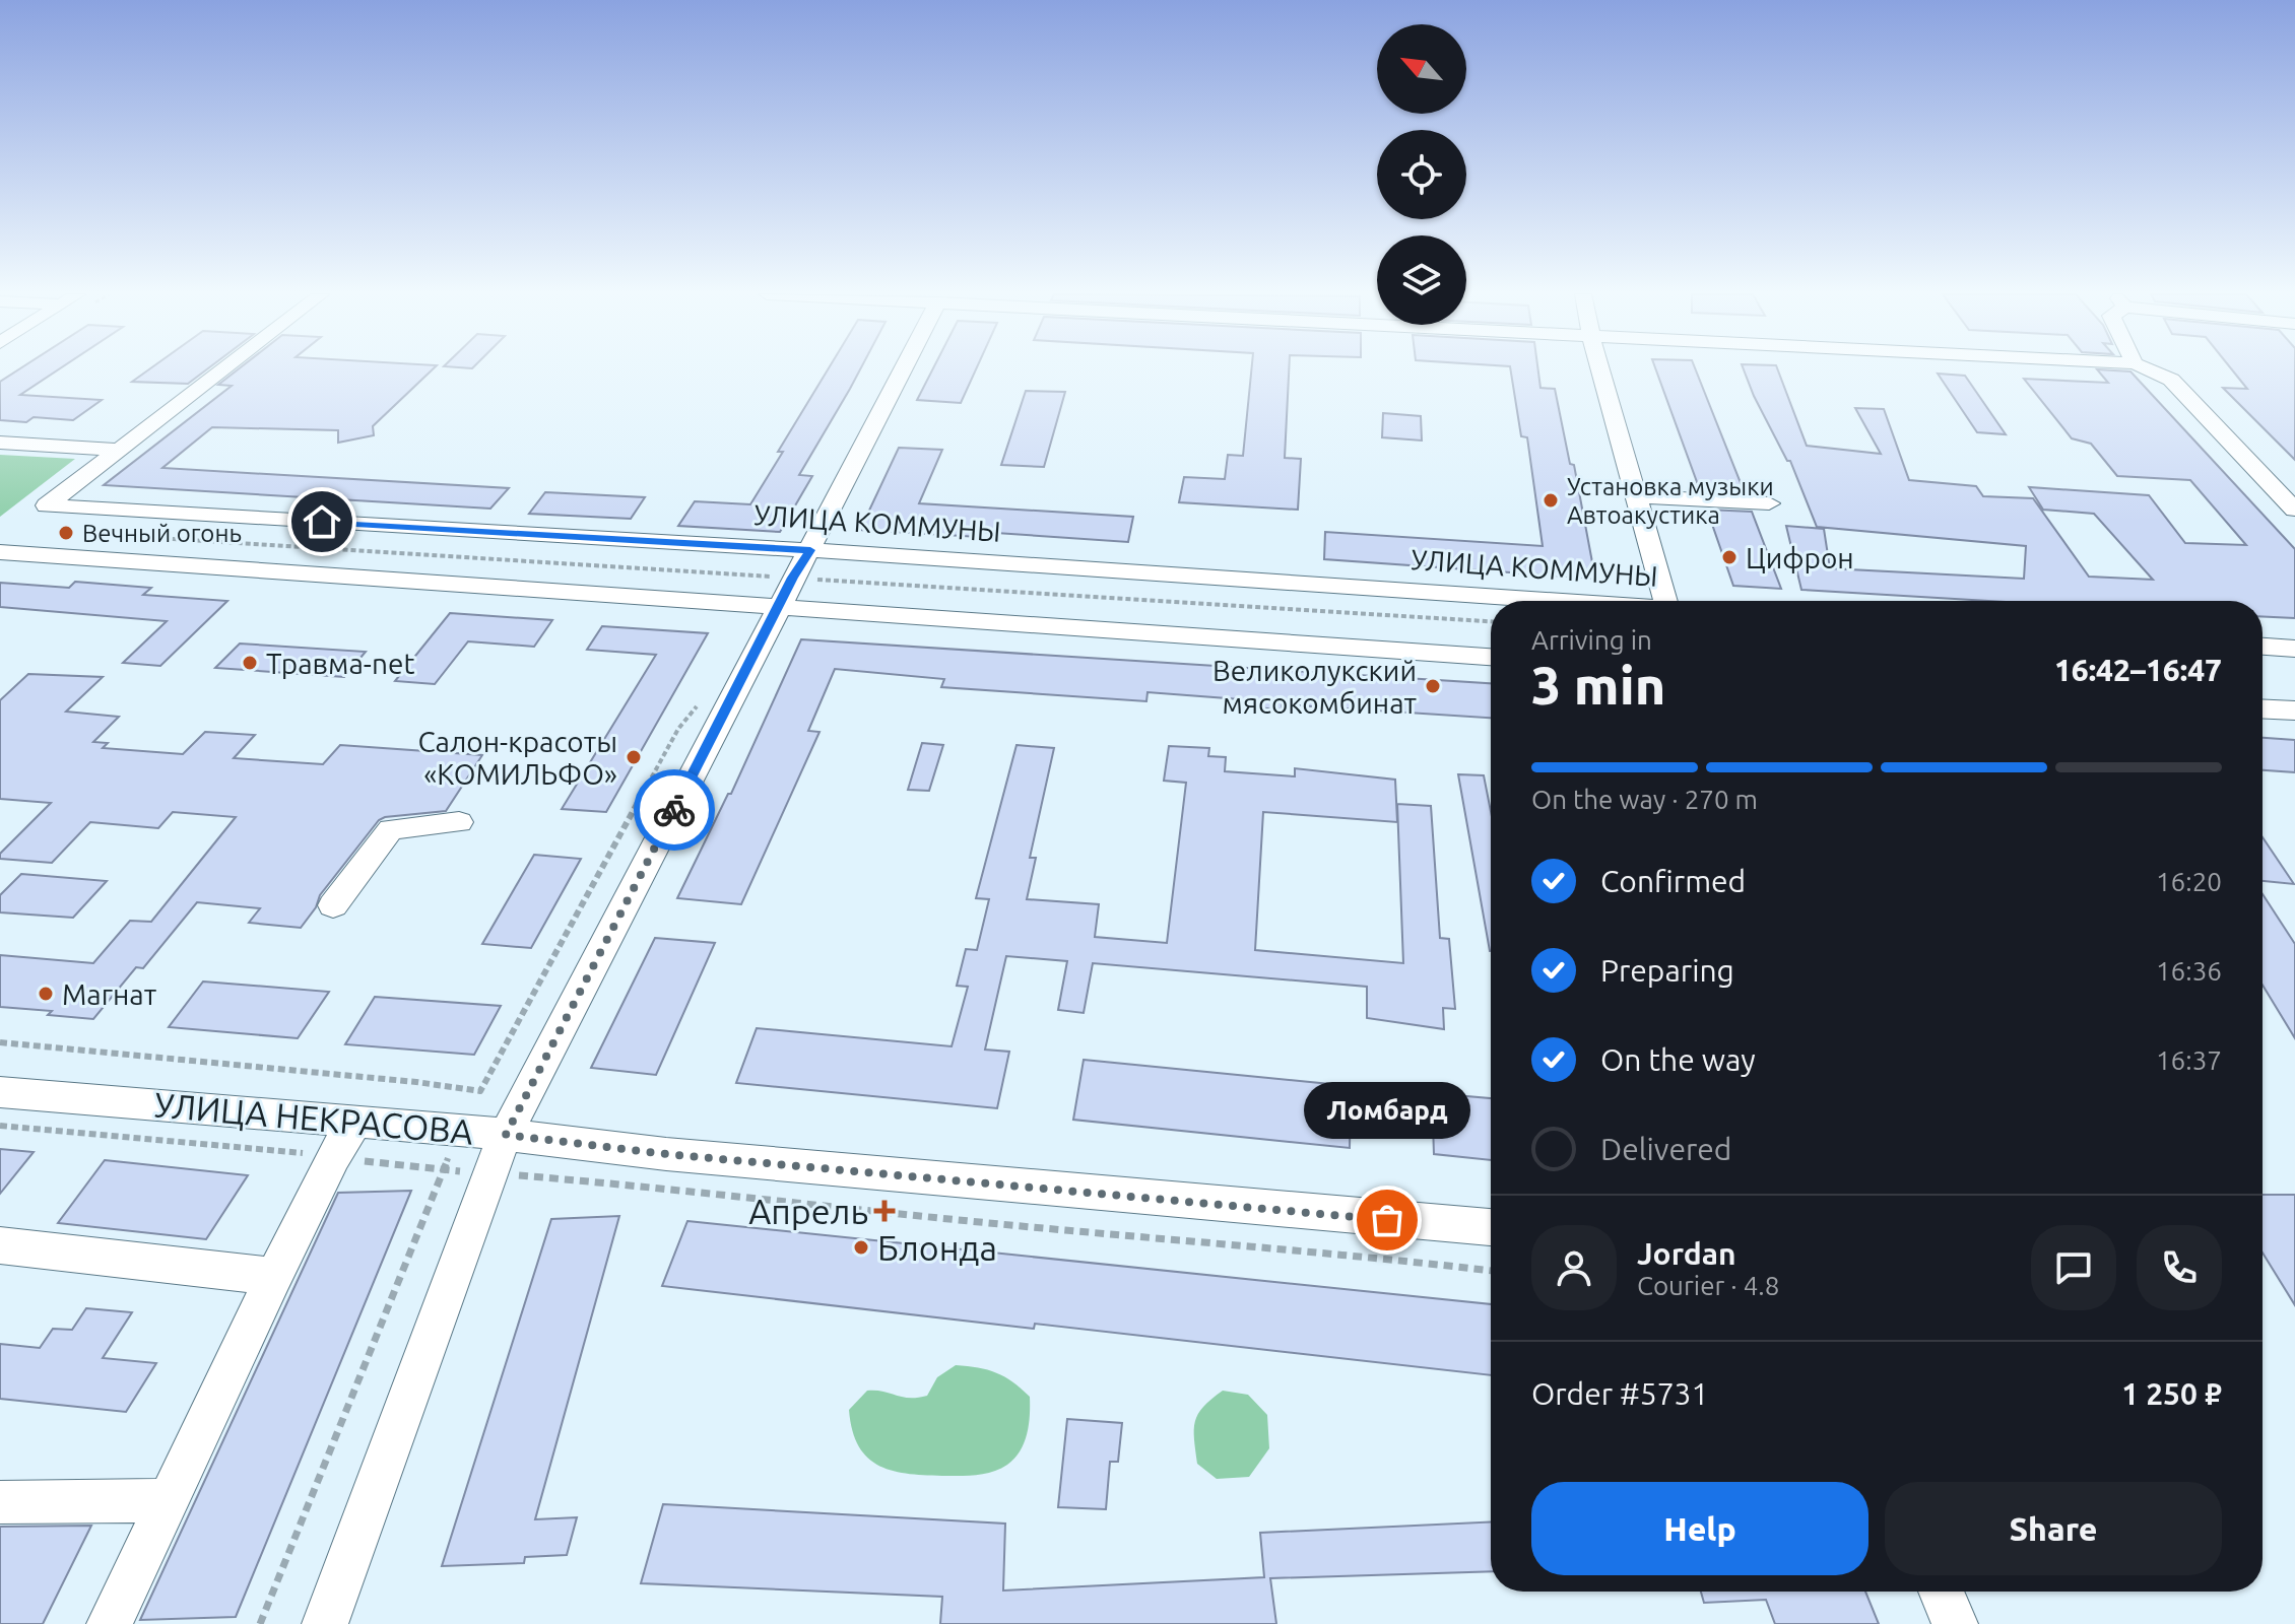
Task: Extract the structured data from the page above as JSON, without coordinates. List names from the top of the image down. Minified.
{"streets":{"street":["УЛИЦА КОММУНЫ","УЛИЦА НЕКРАСОВА"]},"places":{"other":["Установка музыки Автоакустика","Вечный огонь","Цифрон","Травма-net","Великолукский мясокомбинат","Салон-красоты «КОМИЛЬФО»","Магнат","Ломбард","Блонда"],"health":["Апрель"]},"north":"top left","page":{"heading":["3 min","Arriving in","16:42–16:47"],"panel":["Jordan","Courier · 4.8","Order #5731","1 250 ₽"],"bar":"On the way · 270 m","list":[["Confirmed","16:20"],["Preparing","16:36"],["On the way","16:37"],"Delivered"],"bubble":"Ломбард","buttons":["Help","Share"]}}
